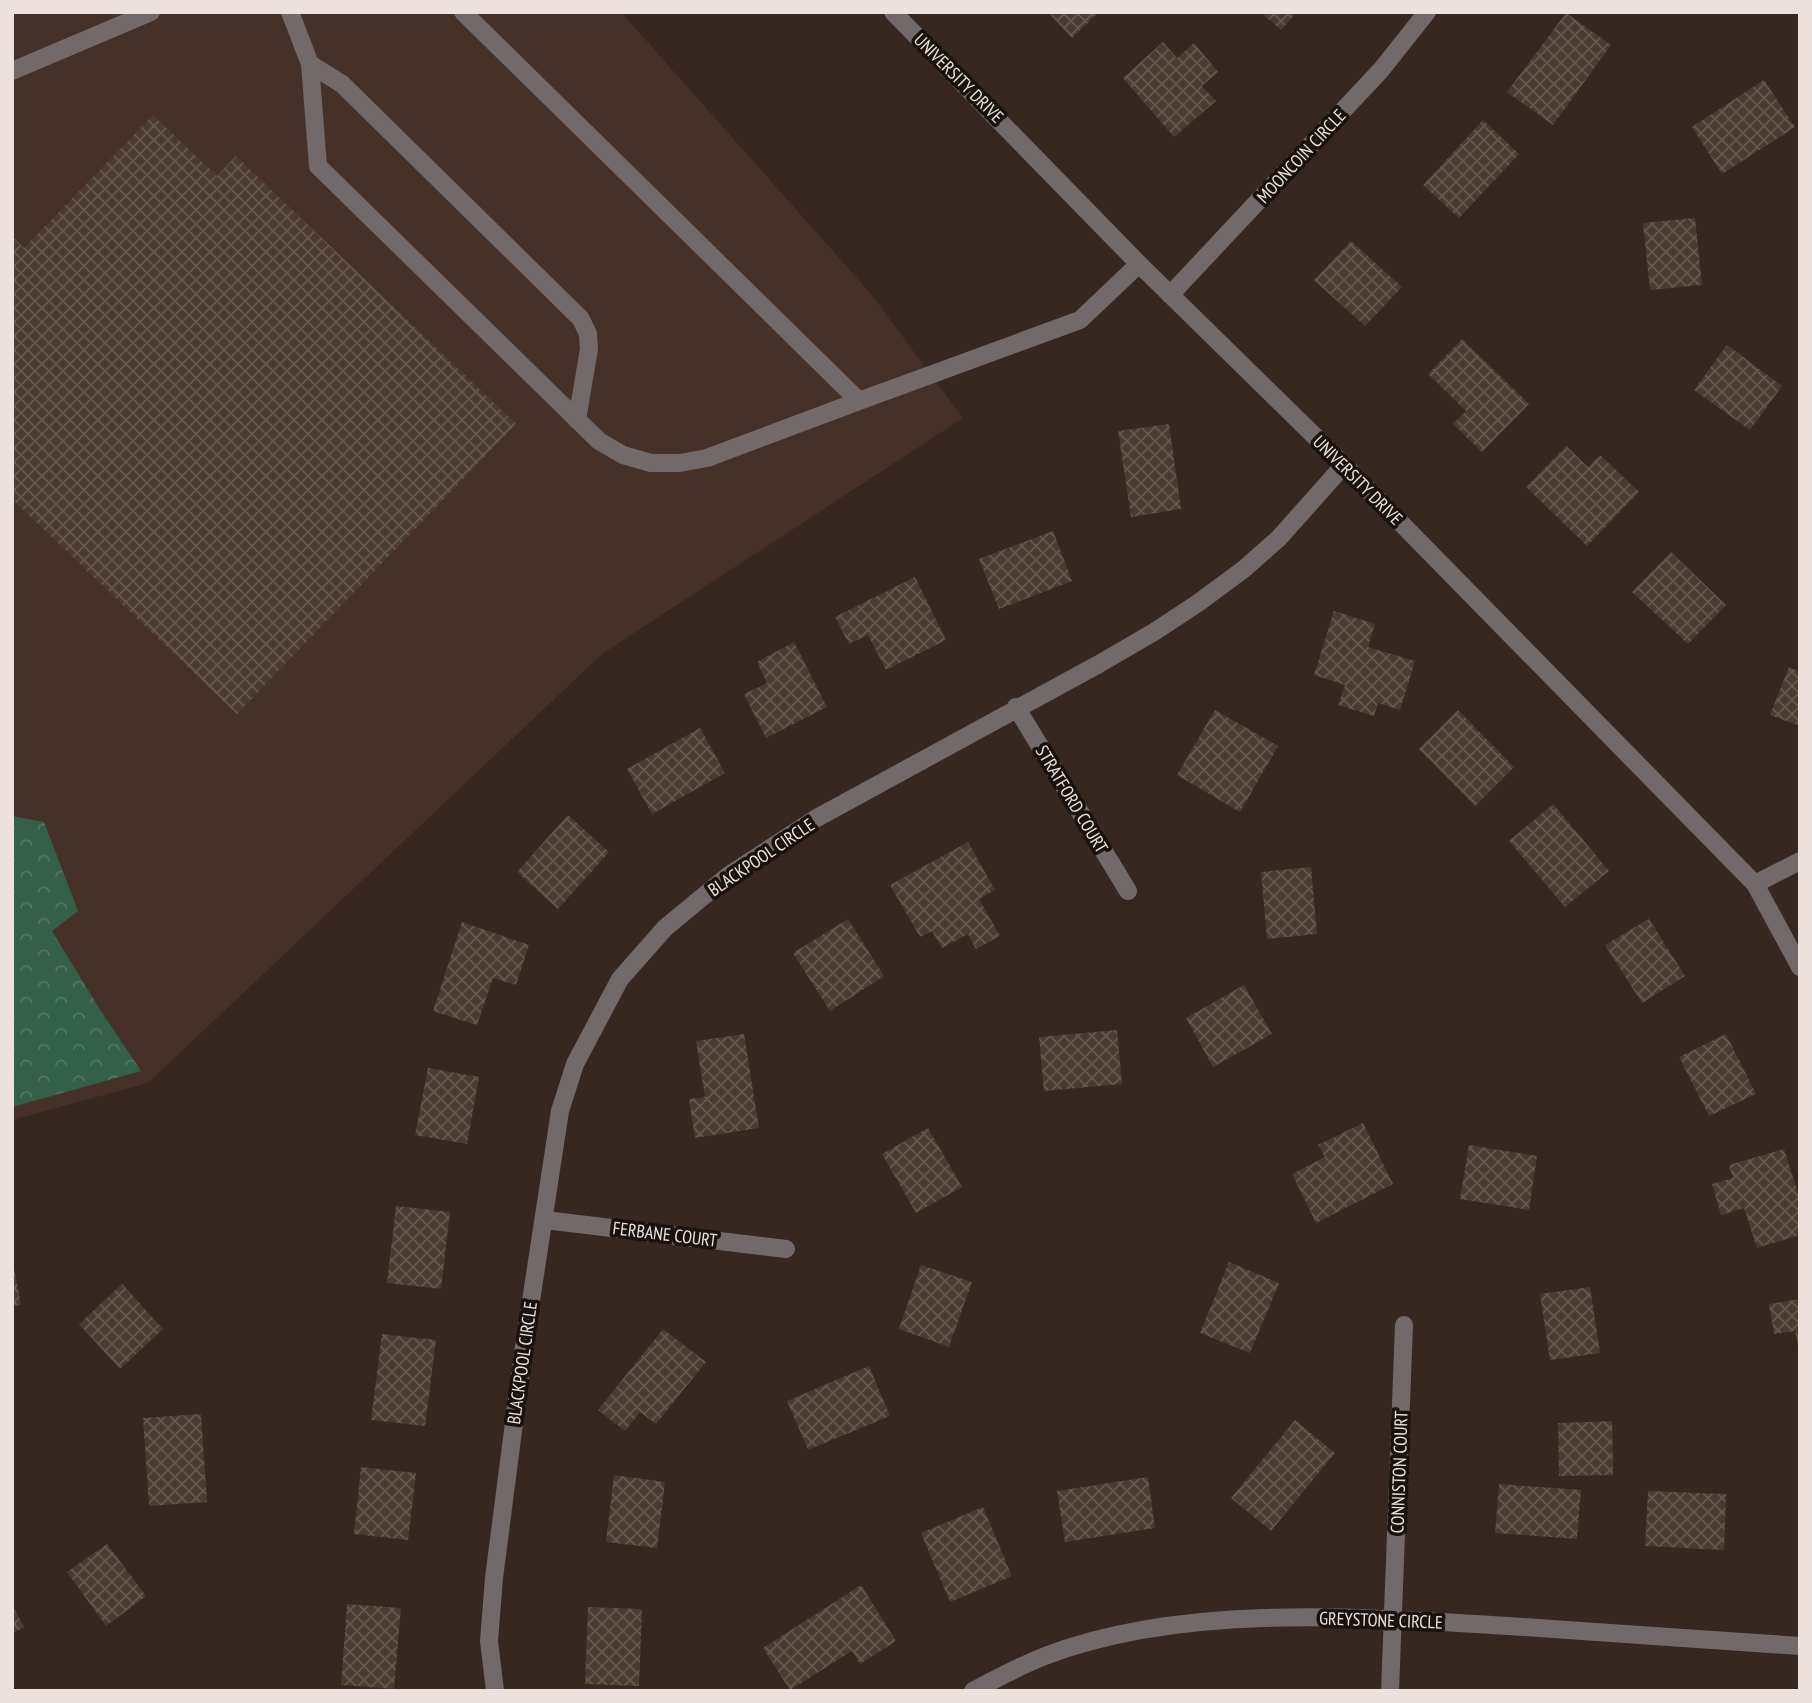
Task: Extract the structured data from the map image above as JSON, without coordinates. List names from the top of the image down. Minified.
{"streets":{"street":["UNIVERSITY DRIVE","MOONCOIN CIRCLE","STRATFORD COURT","BLACKPOOL CIRCLE","FERBANE COURT","CONNISTON COURT","GREYSTONE CIRCLE"]},"crossings":[["UNIVERSITY DRIVE","MOONCOIN CIRCLE"],["UNIVERSITY DRIVE","BLACKPOOL CIRCLE"],["STRATFORD COURT","BLACKPOOL CIRCLE"],["BLACKPOOL CIRCLE","FERBANE COURT"],["CONNISTON COURT","GREYSTONE CIRCLE"]]}
